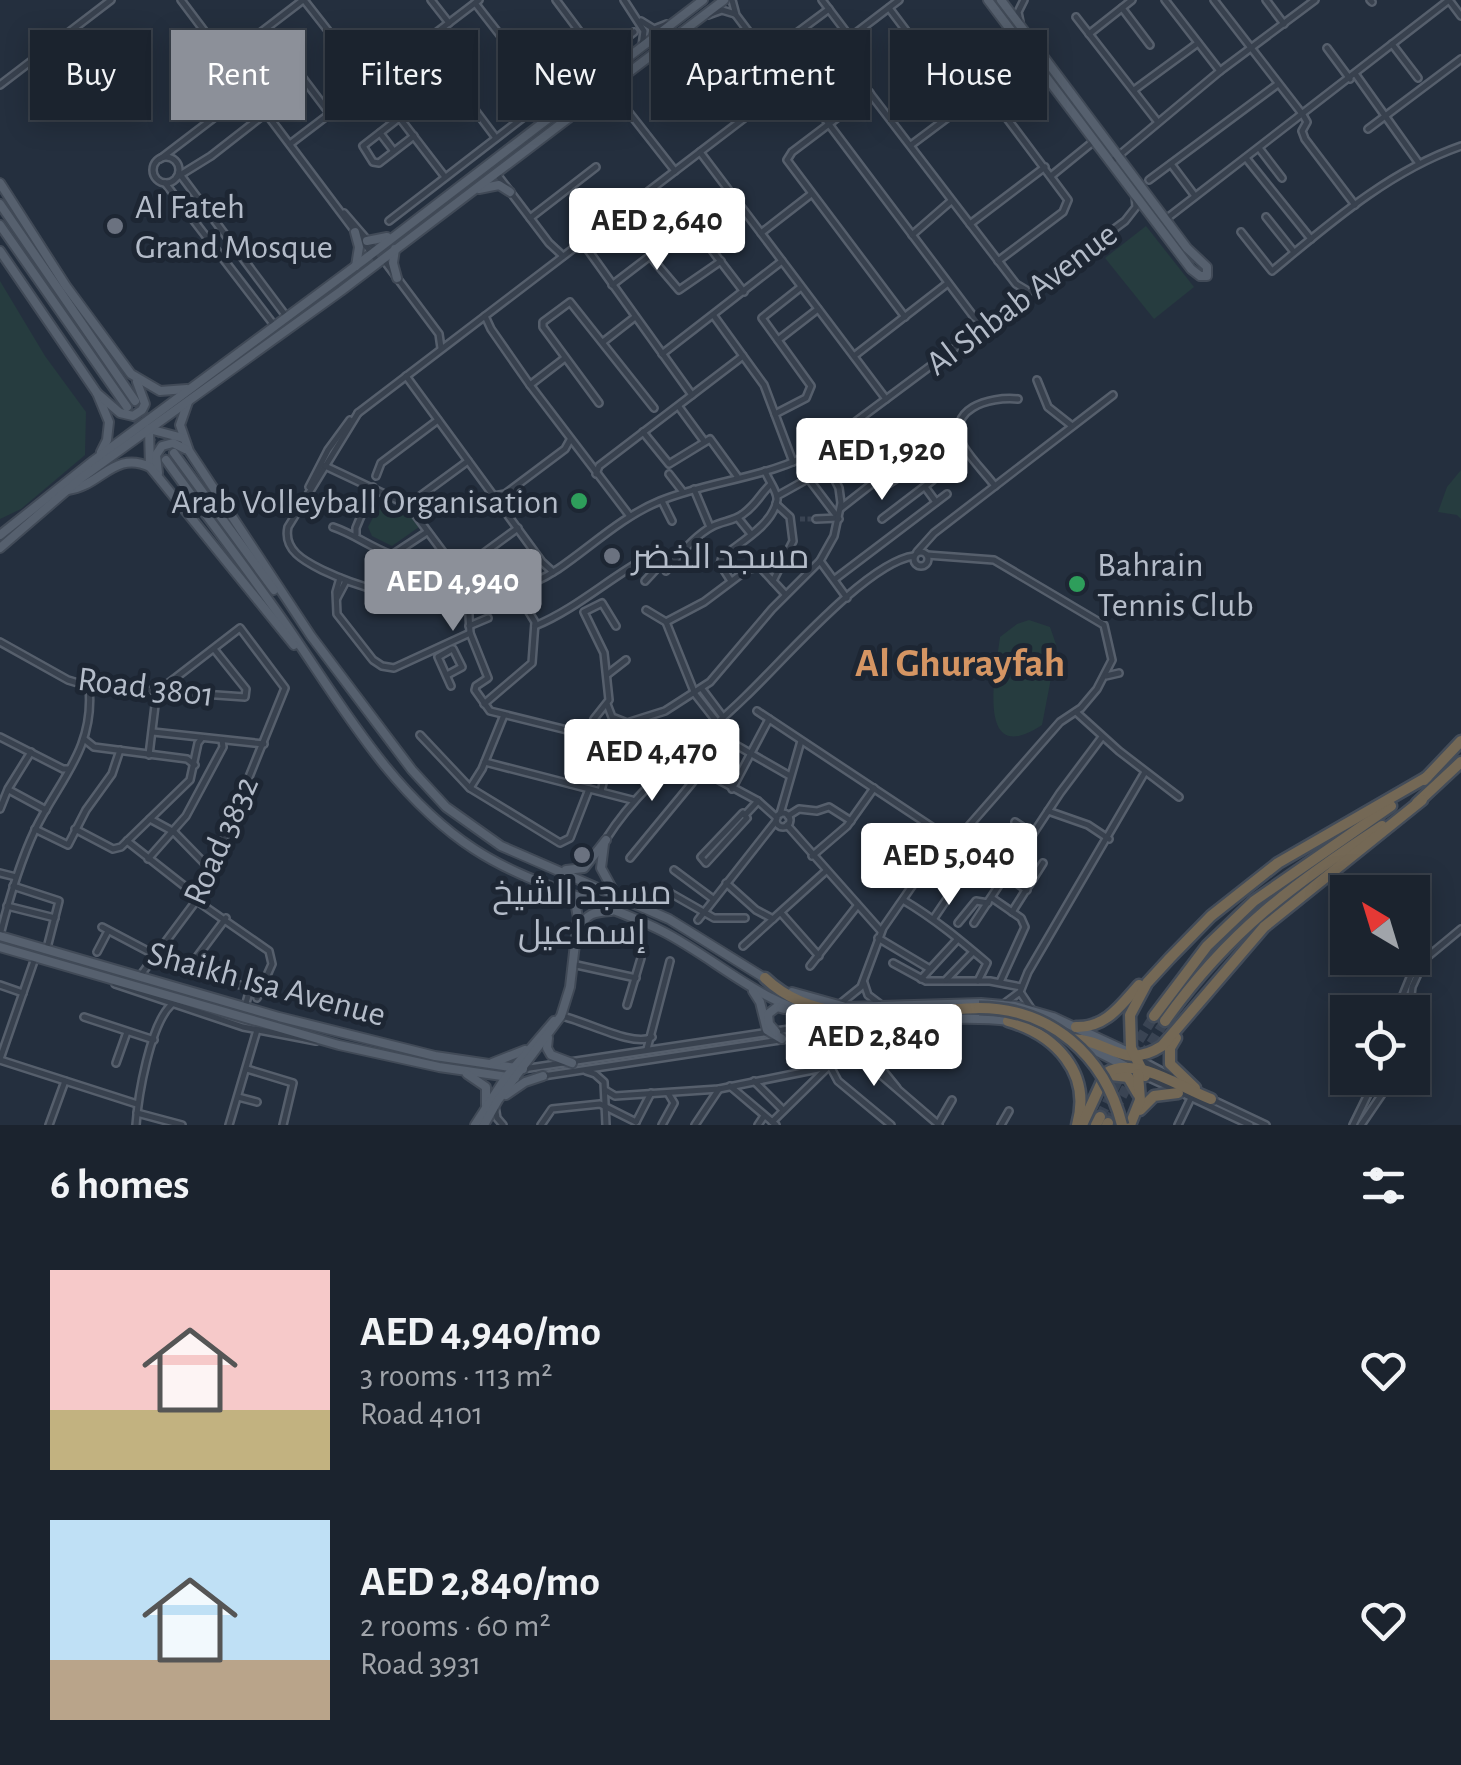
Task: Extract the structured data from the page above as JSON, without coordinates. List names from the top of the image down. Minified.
{"streets":{"main road":["Shaikh Isa Avenue"],"street":["Al Shbab Avenue","Road 3801","Road 3832"]},"crossings":[["Road 3801","Road 3832"],["Road 3832","Shaikh Isa Avenue"]],"districts":["Al Ghurayfah"],"places":["Al Fateh Grand Mosque","Arab Volleyball Organisation","مسجد الخضر","Bahrain Tennis Club","مسجد الشيخ إسماعيل"],"north":"top left","page":{"chip":["Buy","Rent","Filters","New","Apartment","House"],"price":["AED 2,640","AED 1,920","AED 4,940","AED 4,470","AED 5,040","AED 2,840"],"heading":"6 homes","list":[{"name":"AED 4,940/mo","note":"3 rooms · 113 m² · Road 4101"},{"name":"AED 2,840/mo","note":"2 rooms · 60 m² · Road 3931"}]}}
